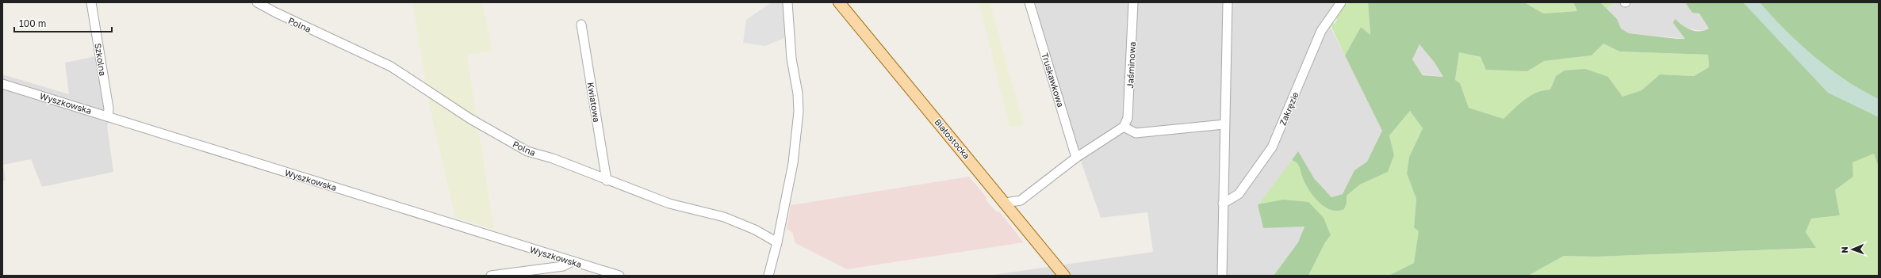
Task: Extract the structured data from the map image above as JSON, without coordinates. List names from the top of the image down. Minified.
{"streets":{"main road":["Białostocka"],"street":["Polna","Szkolna","Jaśminowa","Truskawkowa","Kwiatowa","Wyszkowska","Zakręzie"]},"crossings":[["Polna","Kwiatowa"],["Szkolna","Wyszkowska"]],"scale_bar":"100 m","north":"left"}
